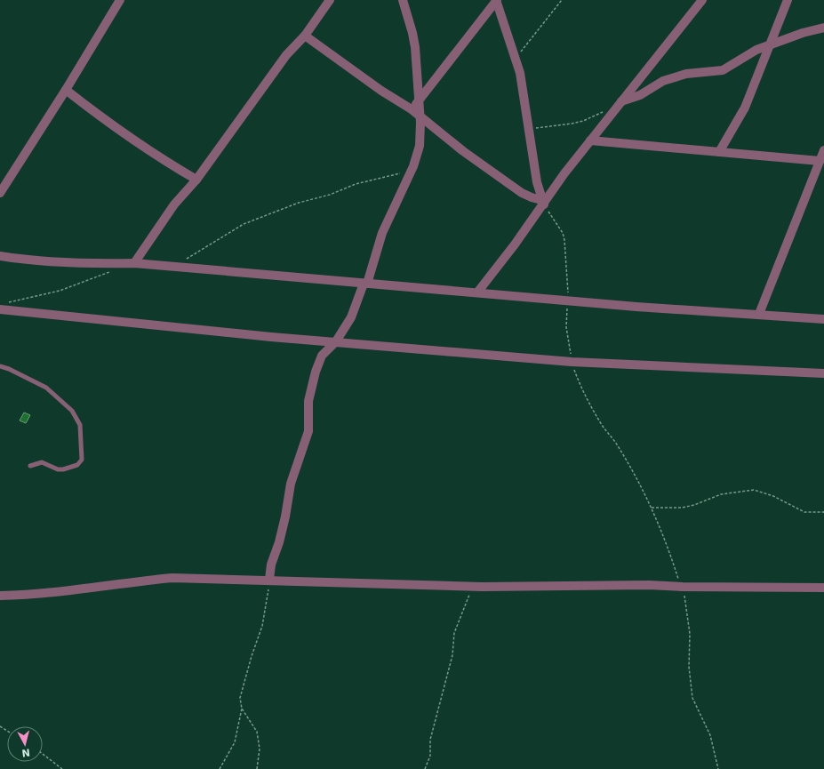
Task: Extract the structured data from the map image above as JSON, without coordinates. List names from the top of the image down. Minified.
{"north":"bottom"}
